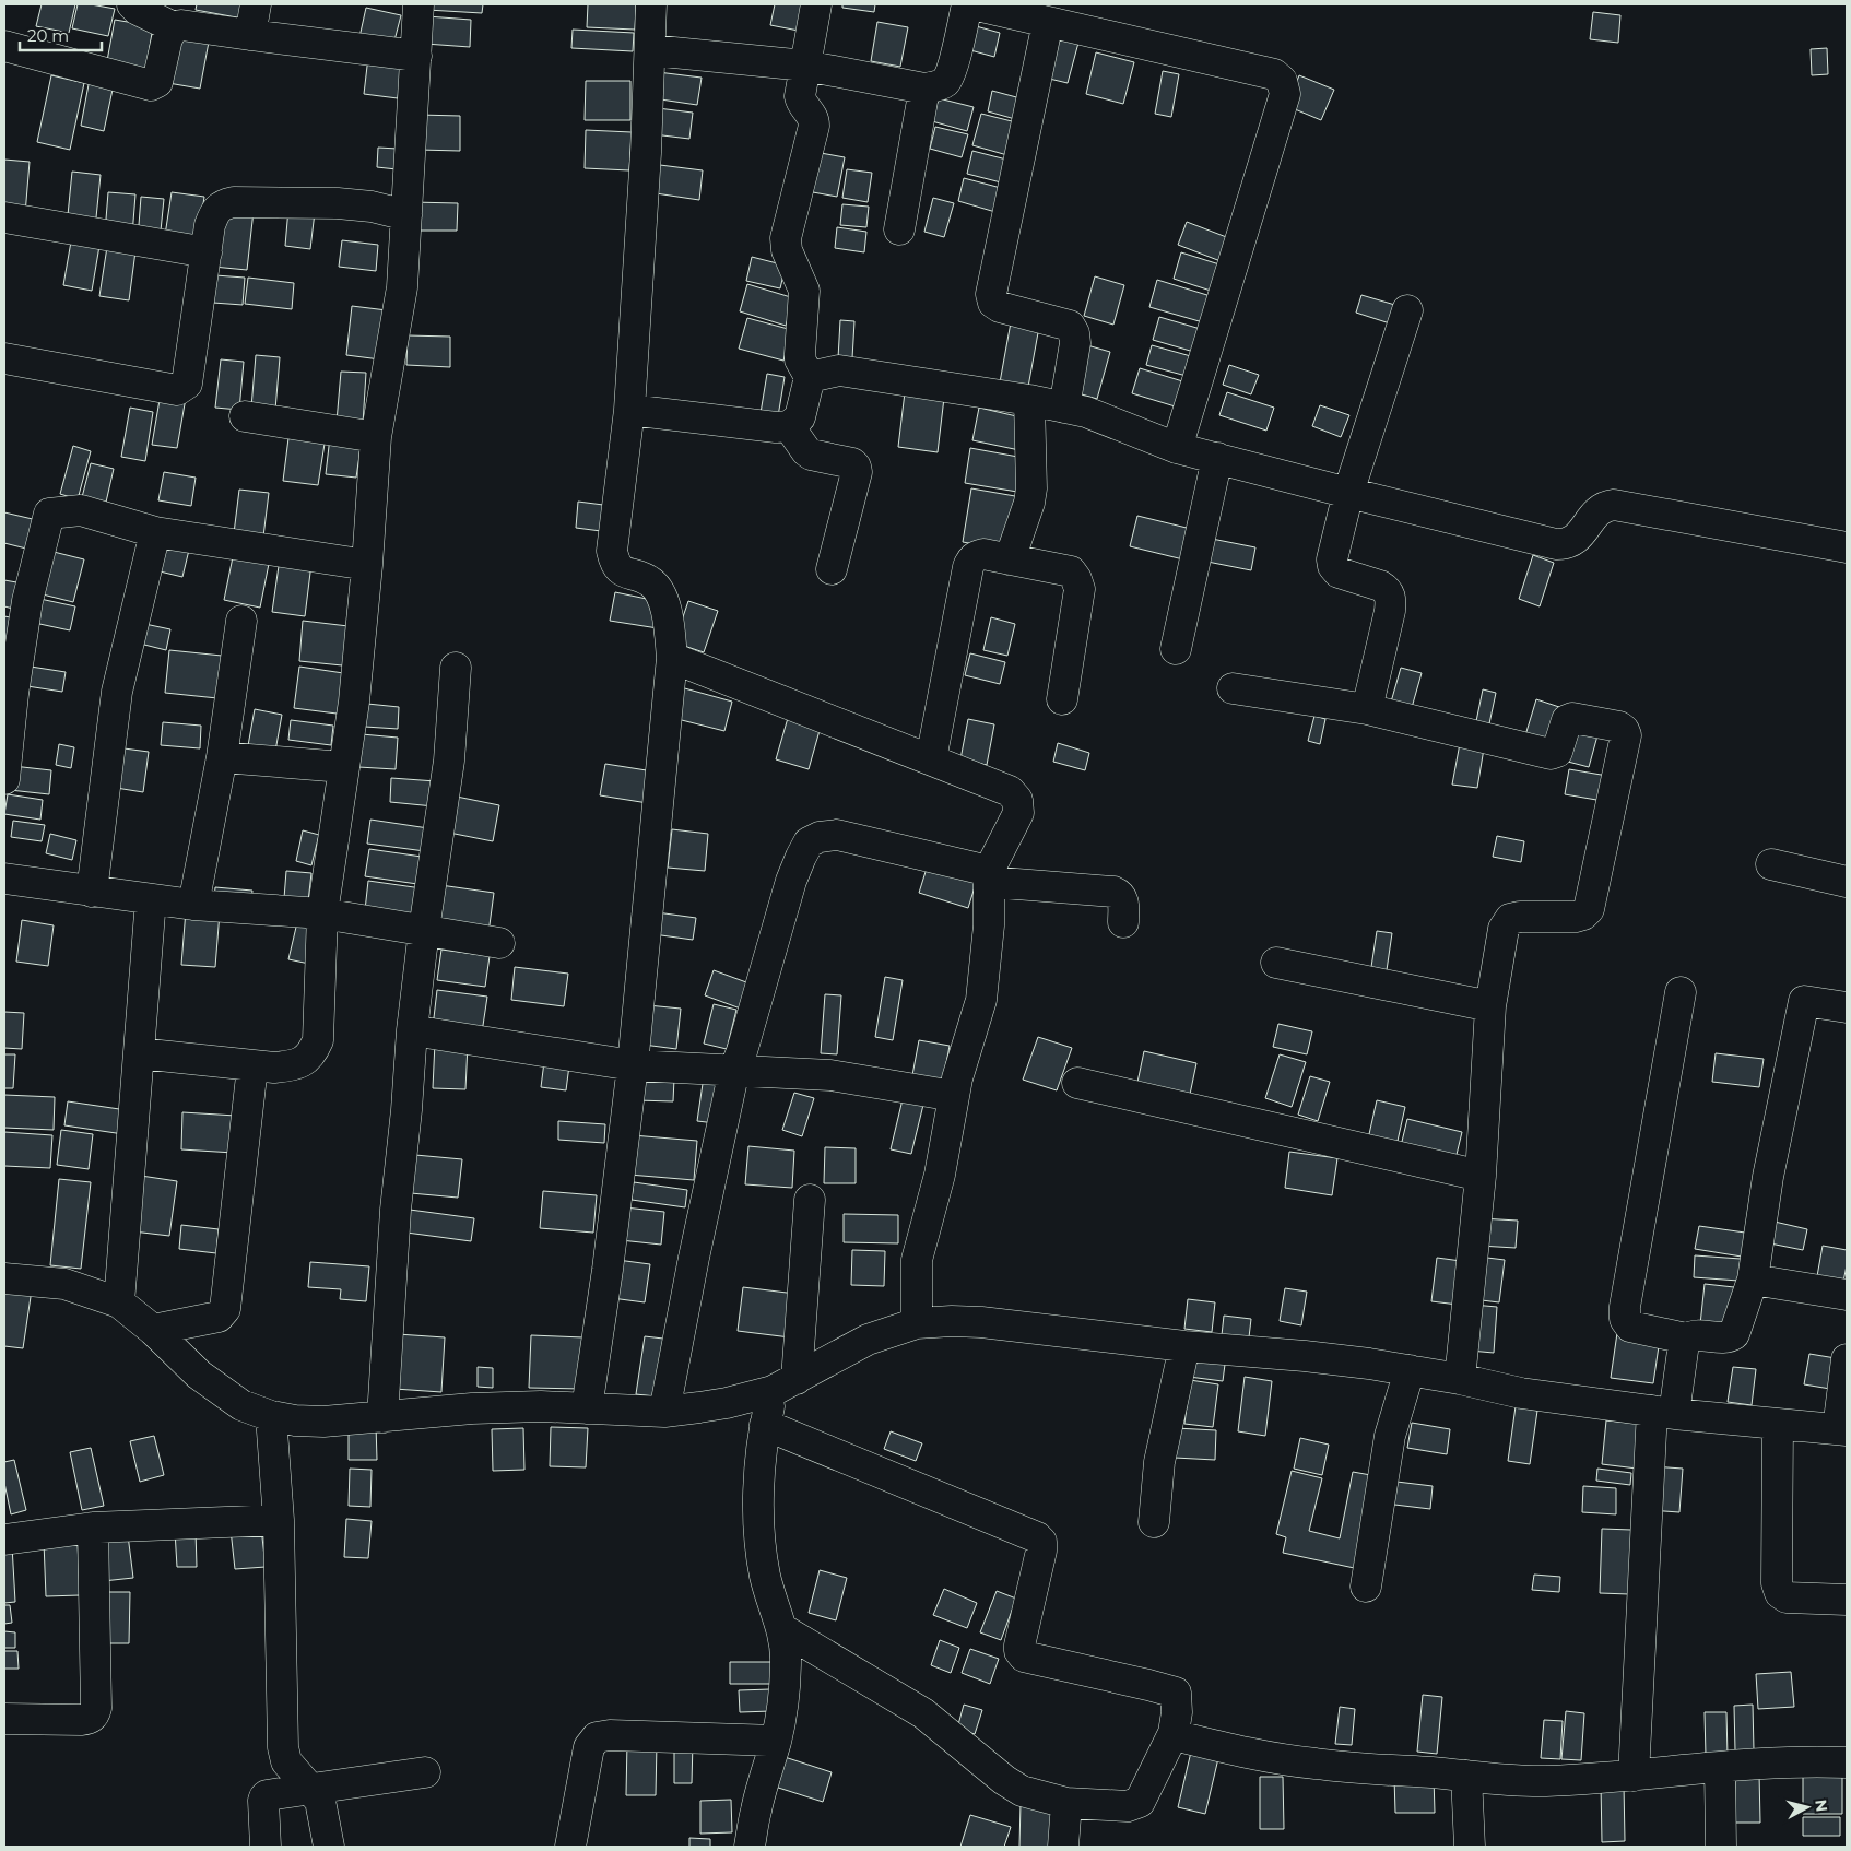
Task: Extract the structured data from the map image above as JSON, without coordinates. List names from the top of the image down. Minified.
{"scale_bar":"20 m","north":"right"}
